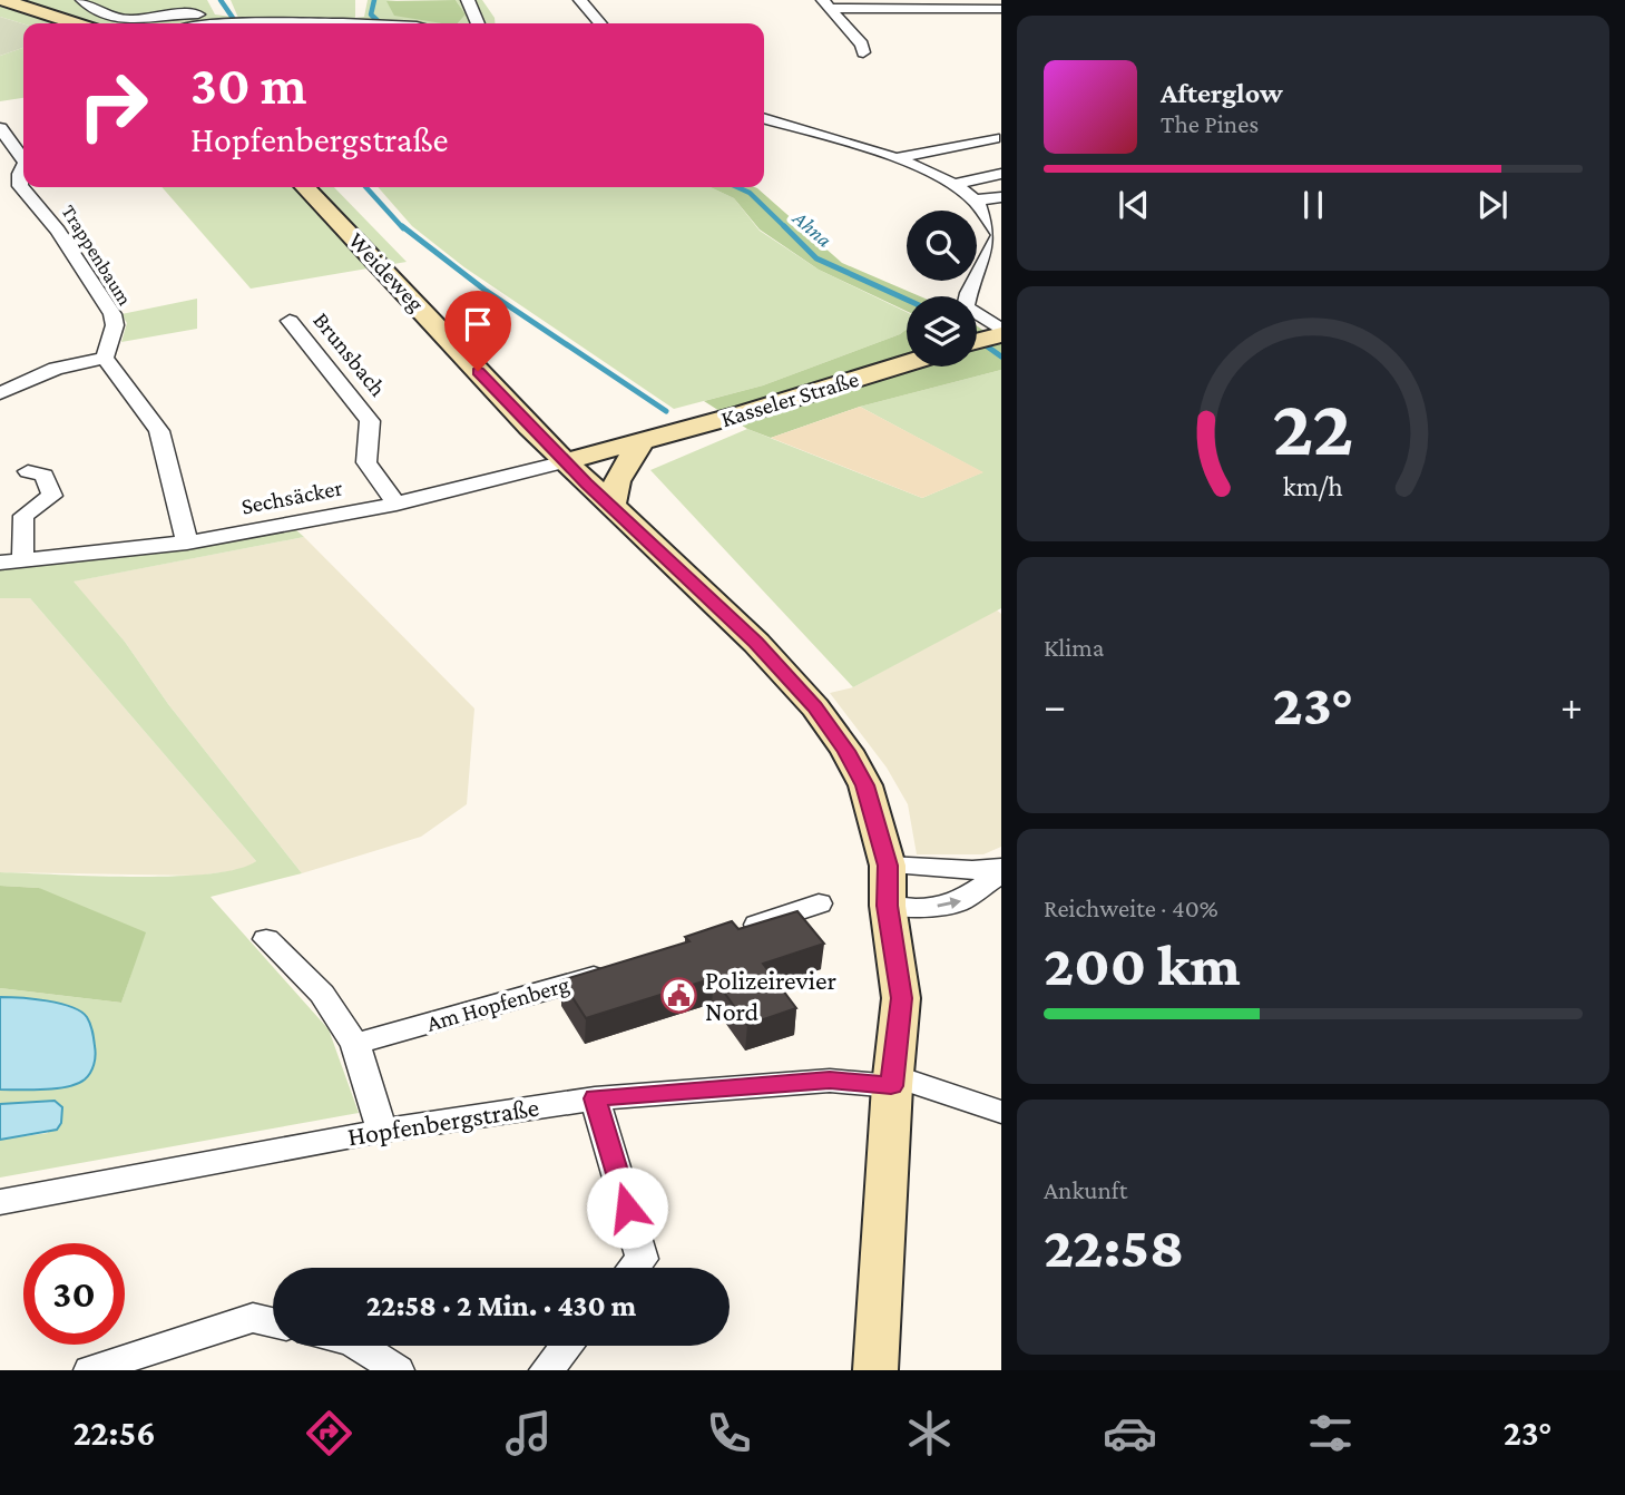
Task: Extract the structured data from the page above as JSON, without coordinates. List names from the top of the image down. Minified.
{"streets":{"main road":["Weideweg","Kasseler Straße"],"street":["Trappenbaum","Brunsbach","Sechsäcker","Am Hopfenberg","Hopfenbergstraße"]},"crossings":[["Weideweg","Kasseler Straße"],["Weideweg","Sechsäcker"],["Weideweg","Hopfenbergstraße"],["Brunsbach","Sechsäcker"],["Kasseler Straße","Sechsäcker"]],"water":["Ahna"],"places":{"public building":["Polizeirevier Nord"]},"page":{"turn":["30 m","Hopfenbergstraße"],"song":["Afterglow","The Pines"],"tile":["Klima",["Reichweite · 40%","200 km"],["Ankunft","22:58"]],"heat":["−","23°","+"],"limit":"30","trip":"22:58 · 2 Min. · 430 m","tabs":["22:56","23°"],"gauge":["22","km/h"]}}
